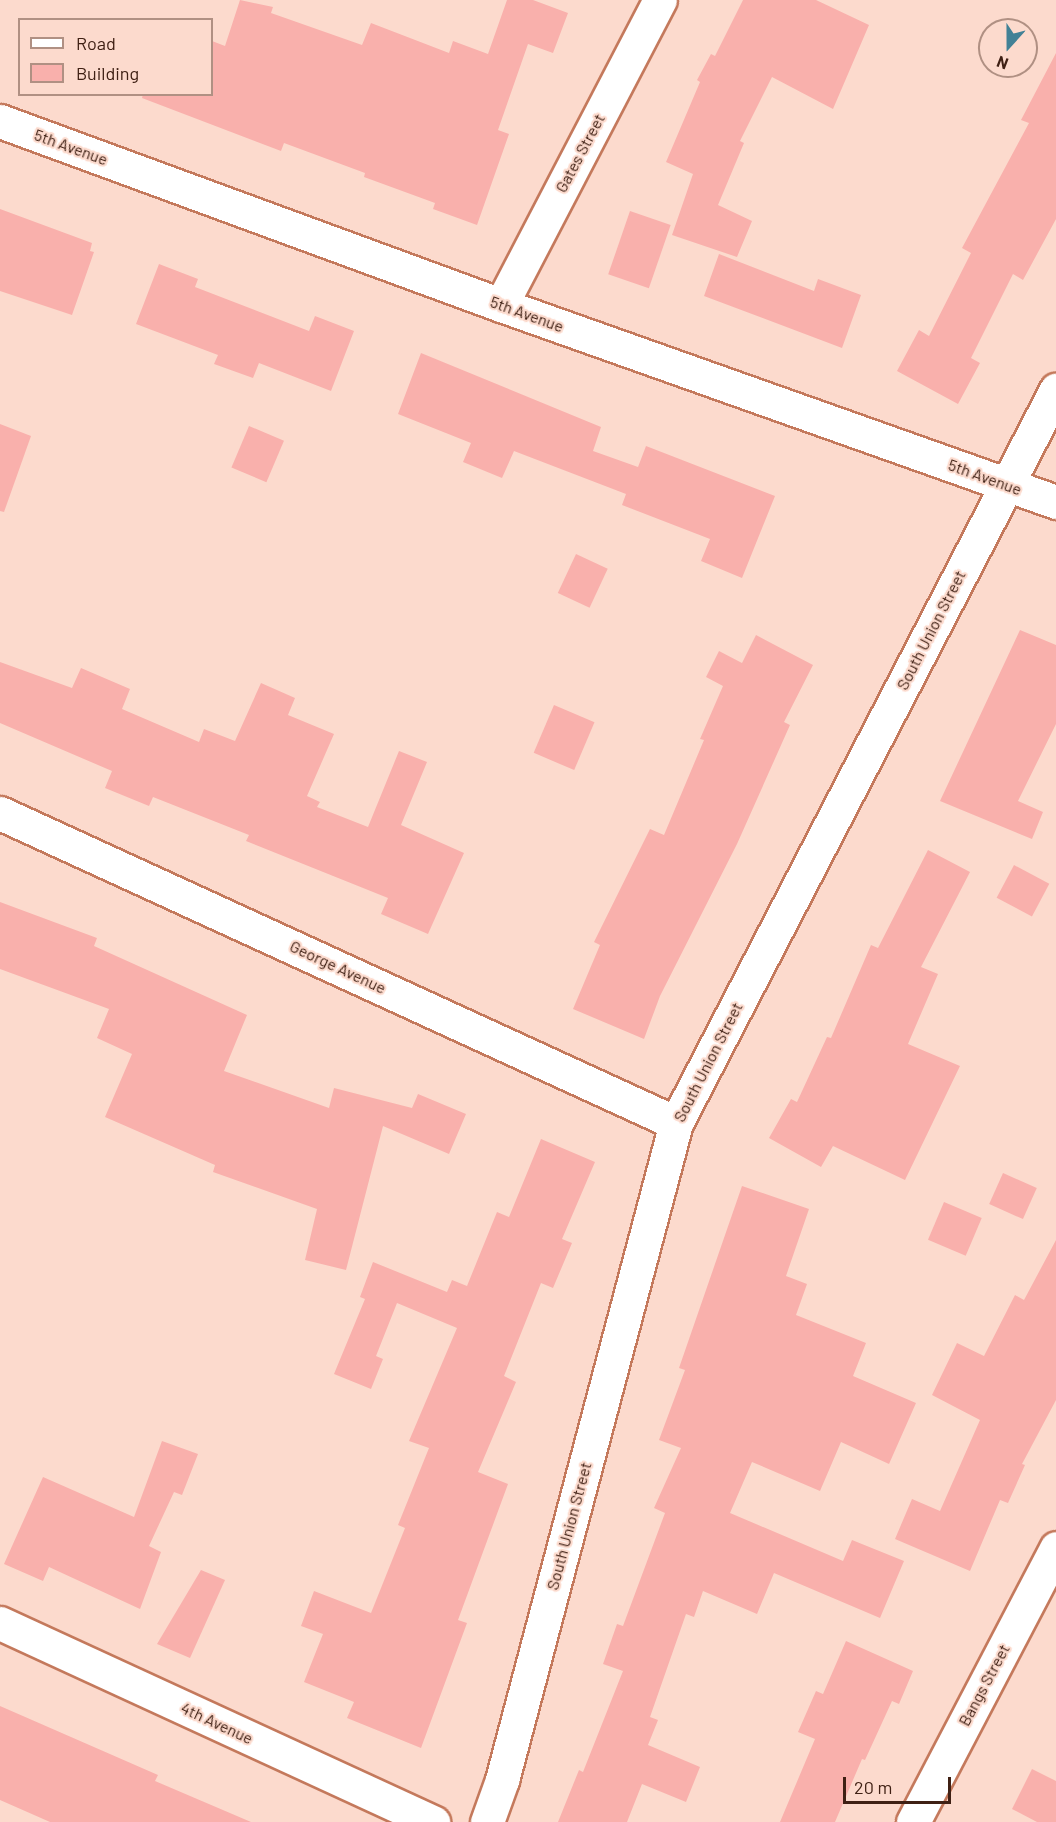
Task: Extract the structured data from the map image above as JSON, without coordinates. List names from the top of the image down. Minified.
{"streets":{"street":["5th Avenue","Gates Street","South Union Street","George Avenue","Bangs Street","4th Avenue"]},"crossings":[["5th Avenue","Gates Street"],["5th Avenue","South Union Street"],["South Union Street","George Avenue"]],"legend":["Road","Building"],"scale_bar":"20 m","north":"bottom"}
